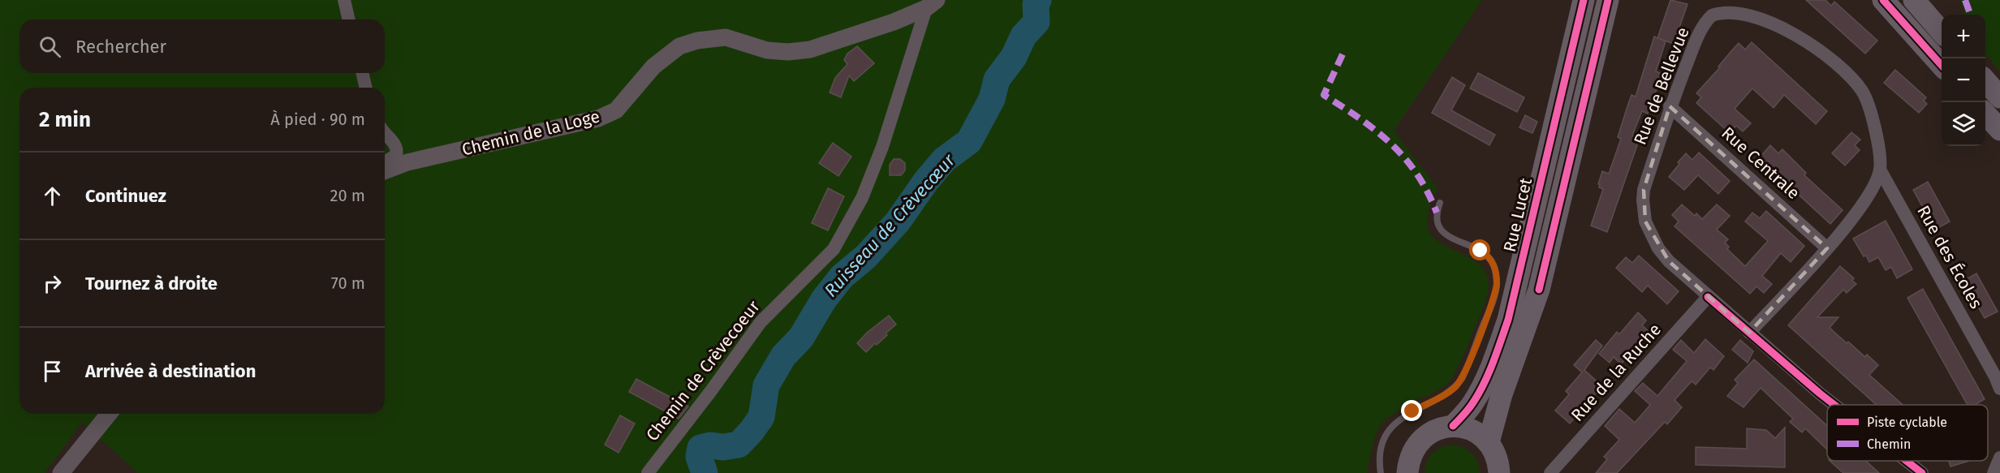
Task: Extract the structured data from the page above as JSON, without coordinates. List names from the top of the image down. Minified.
{"streets":{"main road":["Rue Lucet"],"street":["Rue de Bellevue","Chemin de la Loge","Rue Centrale","Rue des Écoles","Chemin de Crèvecoeur","Rue de la Ruche"]},"crossings":[["Rue de Bellevue","Rue Centrale"],["Rue de Bellevue","Rue des Écoles"],["Rue de Bellevue","Rue de la Ruche"],["Chemin de la Loge","Chemin de Crèvecoeur"]],"water":["Ruisseau de Crèvecœur"],"legend":["Piste cyclable","Chemin"],"page":{"map_buttons":["+","−"],"search":"Rechercher","heading":["2 min","À pied · 90 m"],"list":[["Continuez","20 m"],["Tournez à droite","70 m"],"Arrivée à destination"]}}
